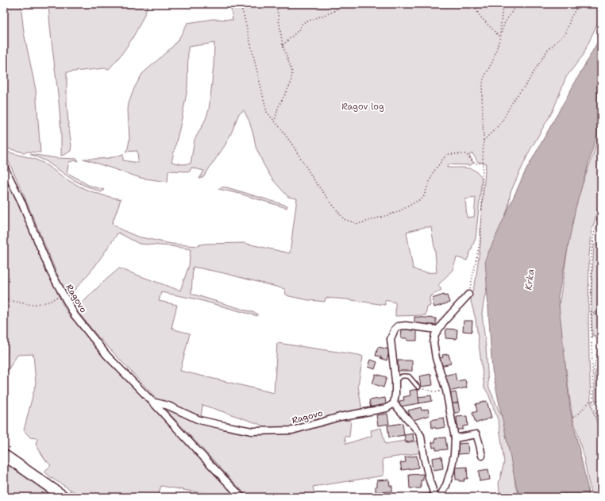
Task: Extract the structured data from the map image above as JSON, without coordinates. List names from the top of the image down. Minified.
{"streets":{"street":["Ragovo"]},"water":["Krka"],"parks":["Ragov log"]}
